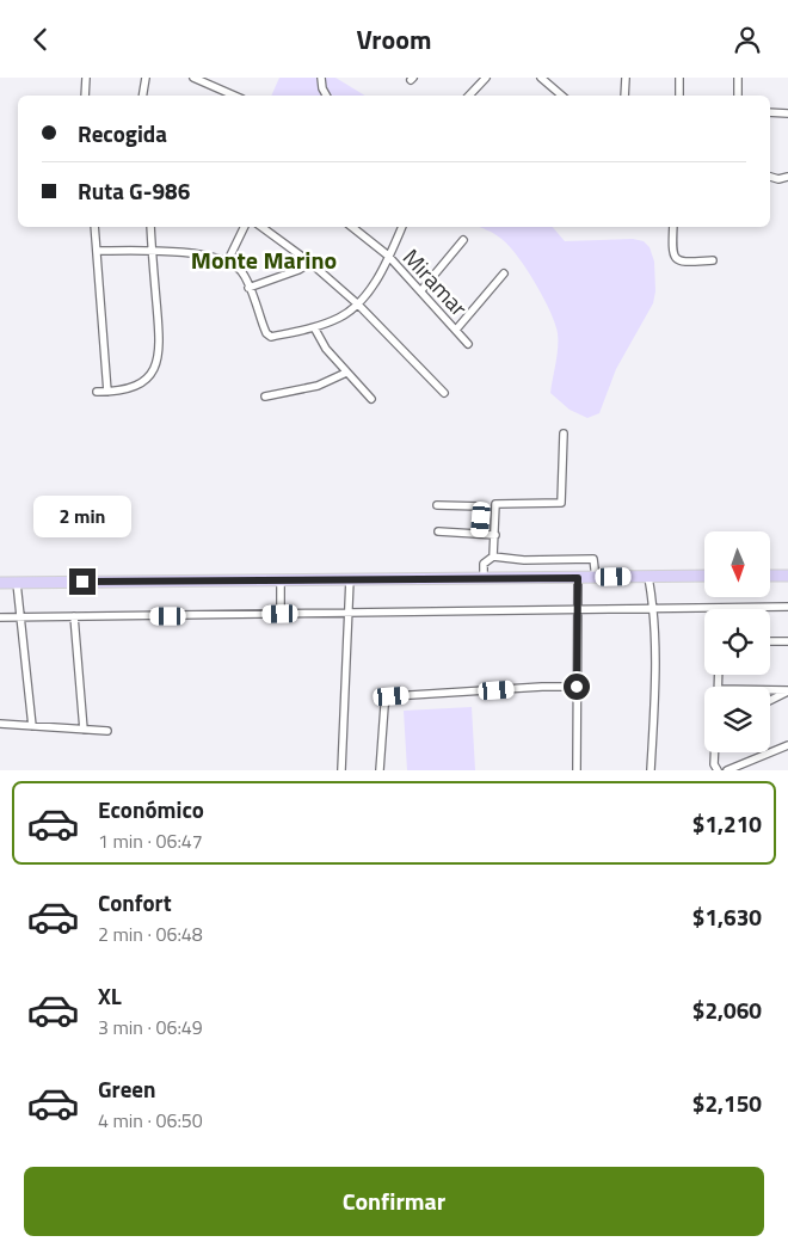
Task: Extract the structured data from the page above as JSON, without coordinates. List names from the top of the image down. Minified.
{"streets":{"street":["Miramar"]},"districts":["Monte Marino"],"north":"bottom","page":{"header":"Vroom","banner":["Recogida","Ruta G-986"],"bubble":"2 min","list":[{"name":"Económico","note":"1 min · 06:47","value":"$1,210"},{"name":"Confort","note":"2 min · 06:48","value":"$1,630"},{"name":"XL","note":"3 min · 06:49","value":"$2,060"},{"name":"Green","note":"4 min · 06:50","value":"$2,150"}],"buttons":"Confirmar"}}
